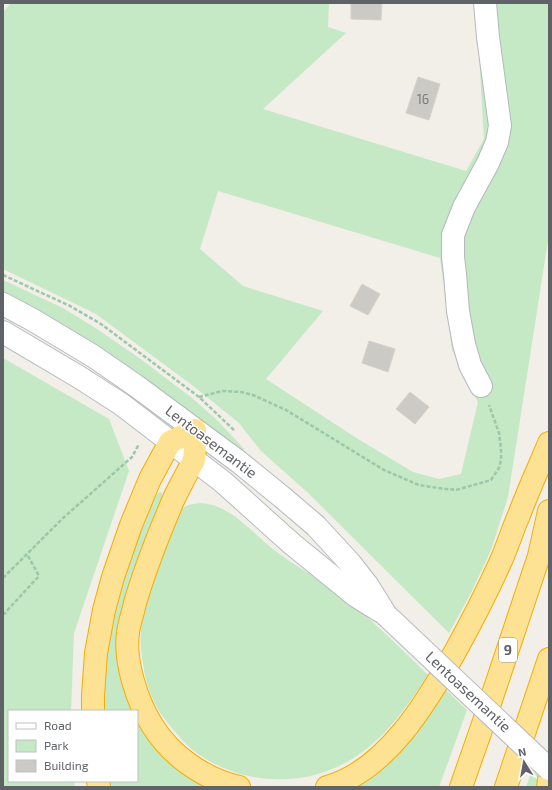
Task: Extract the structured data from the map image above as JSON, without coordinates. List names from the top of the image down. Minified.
{"streets":{"highway":["9"],"main road":["Lentoasemantie"]},"house_numbers":["16"],"legend":["Road","Park","Building"],"north":"top"}
